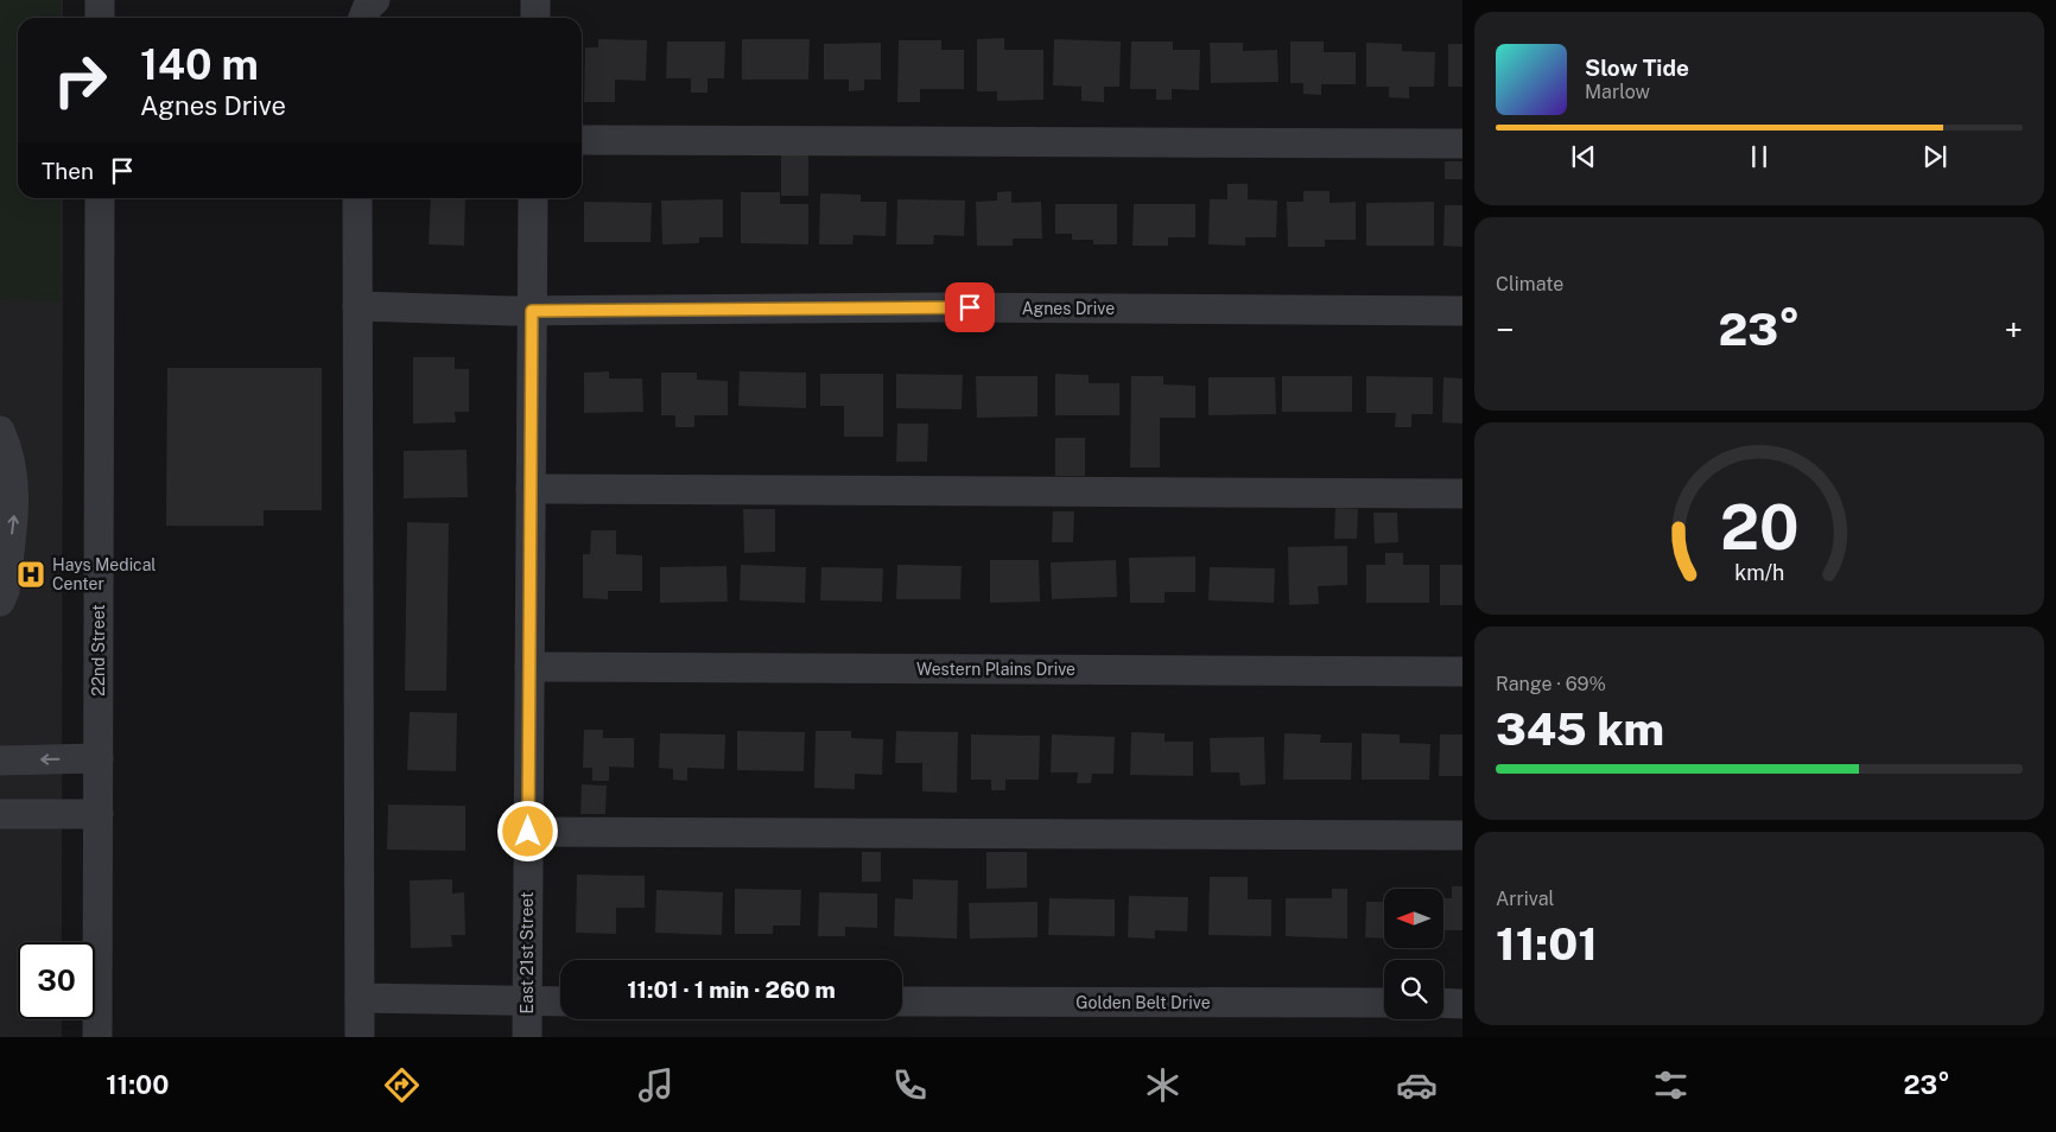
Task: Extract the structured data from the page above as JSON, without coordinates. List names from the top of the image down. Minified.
{"streets":{"street":["Agnes Drive","22nd Street","Western Plains Drive","East 21st Street","Golden Belt Drive"]},"crossings":[["Agnes Drive","East 21st Street"],["Western Plains Drive","East 21st Street"]],"places":{"hospital":["Hays Medical Center"]},"north":"left","page":{"turn":["140 m","Agnes Drive"],"song":["Slow Tide","Marlow"],"then":"Then","tile":["Climate",["Range · 69%","345 km"],["Arrival","11:01"]],"heat":["−","23°","+"],"limit":"30","trip":"11:01 · 1 min · 260 m","tabs":["11:00","23°"],"gauge":["20","km/h"]}}
